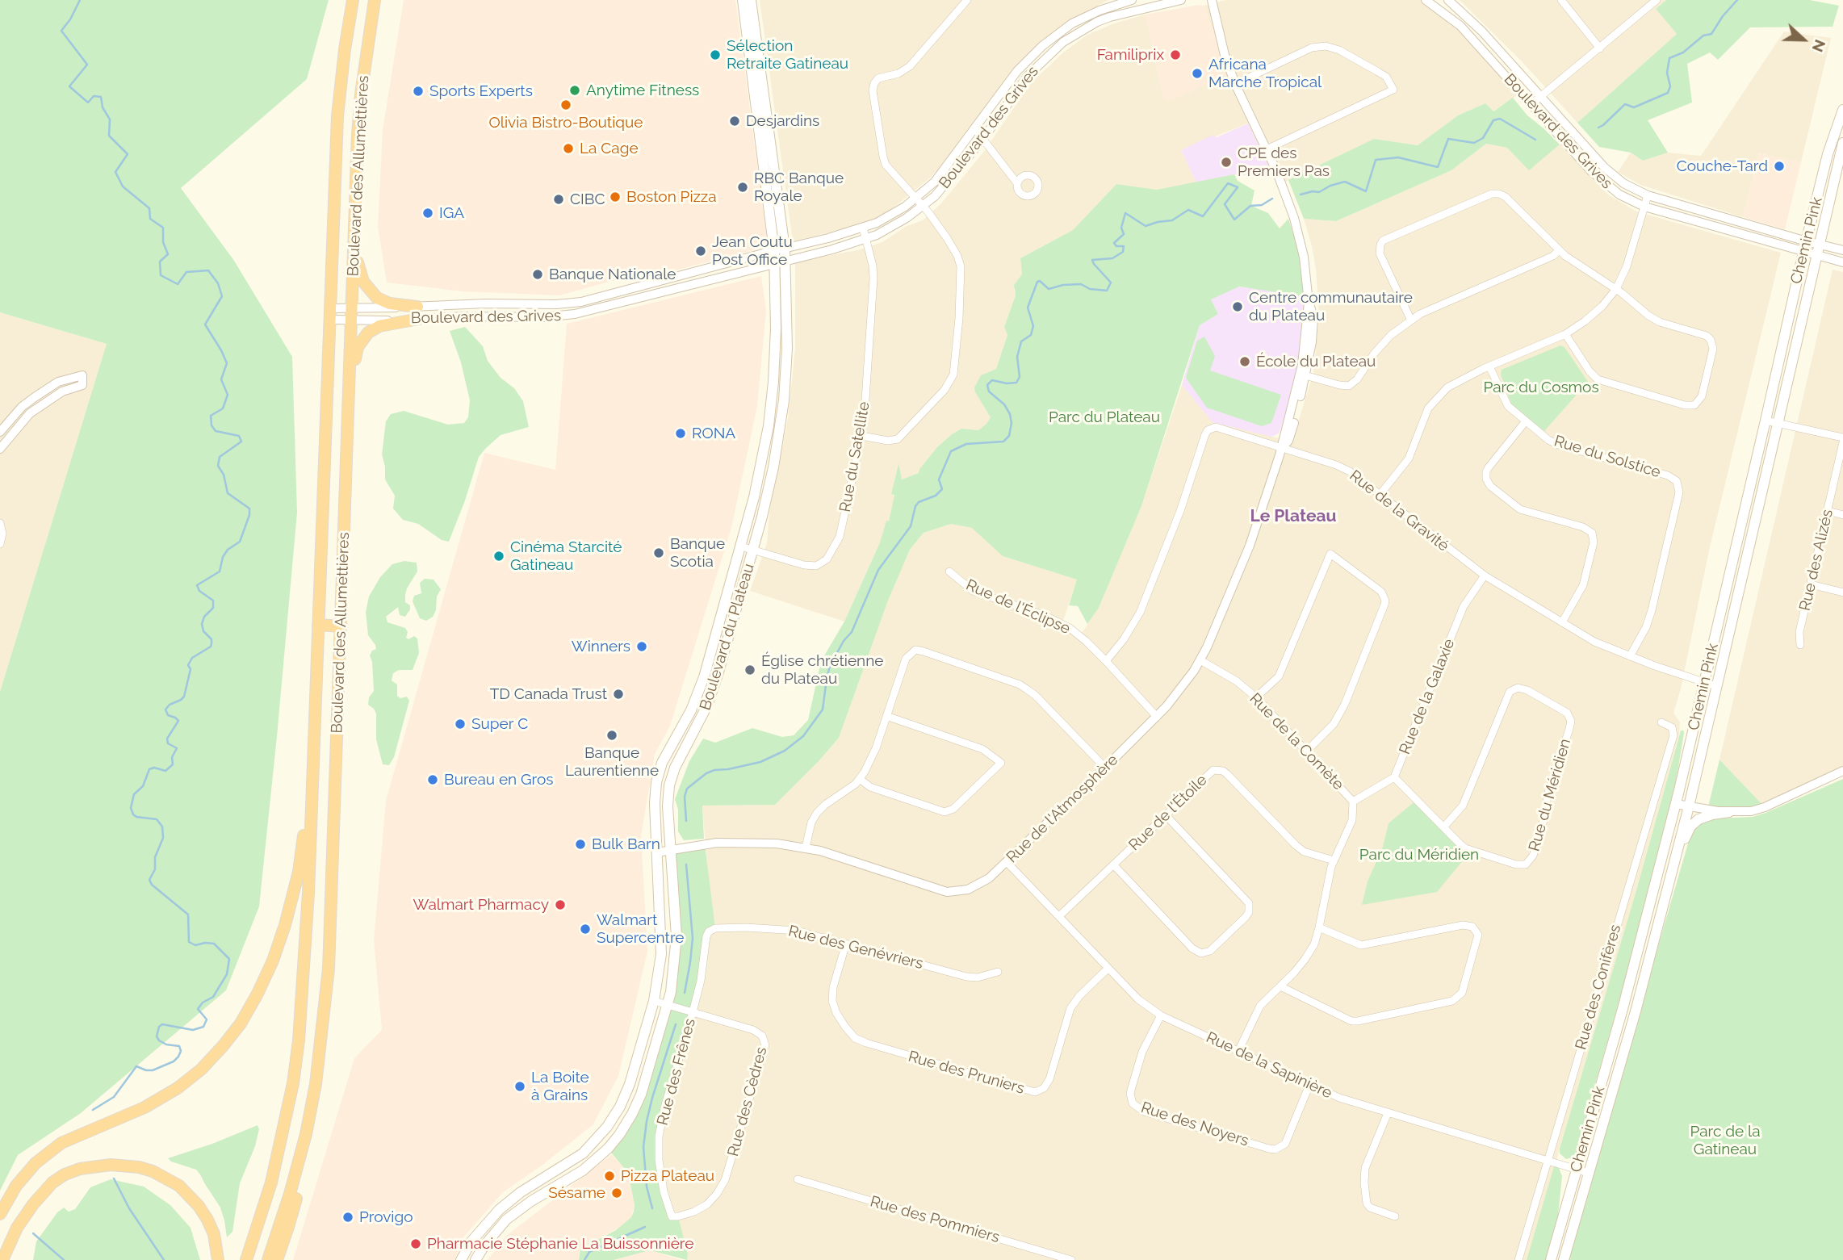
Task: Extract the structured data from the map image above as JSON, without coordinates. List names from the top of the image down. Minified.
{"streets":{"highway":["Boulevard des Allumettières"],"main road":["Chemin Pink","Boulevard du Plateau"],"street":["Boulevard des Grives","Rue du Satellite","Rue du Solstice","Rue de la Gravité","Rue des Alizés","Rue de l'Éclipse","Rue de la Galaxie","Rue de la Comète","Rue du Méridien","Rue de l'Atmosphère","Rue de l'Étoile","Rue des Genévriers","Rue des Conifères","Rue de la Sapinière","Rue des Frênes","Rue des Pruniers","Rue des Cèdres","Rue des Noyers","Rue des Pommiers"]},"crossings":[["Boulevard des Grives","Boulevard des Allumettières"],["Boulevard des Grives","Chemin Pink"],["Boulevard des Grives","Rue du Satellite"],["Boulevard des Grives","Boulevard du Plateau"],["Chemin Pink","Rue de la Gravité"],["Chemin Pink","Rue de la Sapinière"],["Rue du Satellite","Boulevard du Plateau"],["Rue du Solstice","Rue de la Gravité"],["Rue de la Gravité","Rue de l'Éclipse"],["Rue de la Gravité","Rue de la Galaxie"],["Rue de la Gravité","Rue de l'Atmosphère"],["Rue de l'Éclipse","Rue de l'Atmosphère"],["Boulevard du Plateau","Rue de l'Atmosphère"],["Boulevard du Plateau","Rue des Cèdres"],["Rue de la Galaxie","Rue du Méridien"],["Rue de la Comète","Rue de l'Atmosphère"],["Rue de la Comète","Rue de l'Étoile"],["Rue de la Comète","Rue de la Sapinière"],["Rue de l'Atmosphère","Rue de la Sapinière"],["Rue de l'Étoile","Rue de la Sapinière"],["Rue des Genévriers","Rue des Frênes"],["Rue des Genévriers","Rue des Pruniers"],["Rue des Conifères","Rue de la Sapinière"],["Rue de la Sapinière","Rue des Pruniers"],["Rue de la Sapinière","Rue des Noyers"],["Rue des Frênes","Rue des Cèdres"]],"districts":["Le Plateau"],"parks":["Parc du Cosmos","Parc du Plateau","Parc du Méridien","Parc de la Gatineau"],"places":["Sélection Retraite Gatineau","Familiprix","Africana Marche Tropical","Anytime Fitness","Sports Experts","Olivia Bistro-Boutique","Desjardins","La Cage","CPE des Premiers Pas","Couche-Tard","RBC Banque Royale","Boston Pizza","CIBC","IGA","Jean Coutu Post Office","Banque Nationale","Centre communautaire du Plateau","École du Plateau","RONA","Banque Scotia","Cinéma Starcité Gatineau","Winners","Église chrétienne du Plateau","TD Canada Trust","Super C","Banque Laurentienne","Bureau en Gros","Bulk Barn","Walmart Pharmacy","Walmart Supercentre","La Boite à Grains","Pizza Plateau","Sésame","Provigo","Pharmacie Stéphanie La Buissonnière"],"north":"right"}
